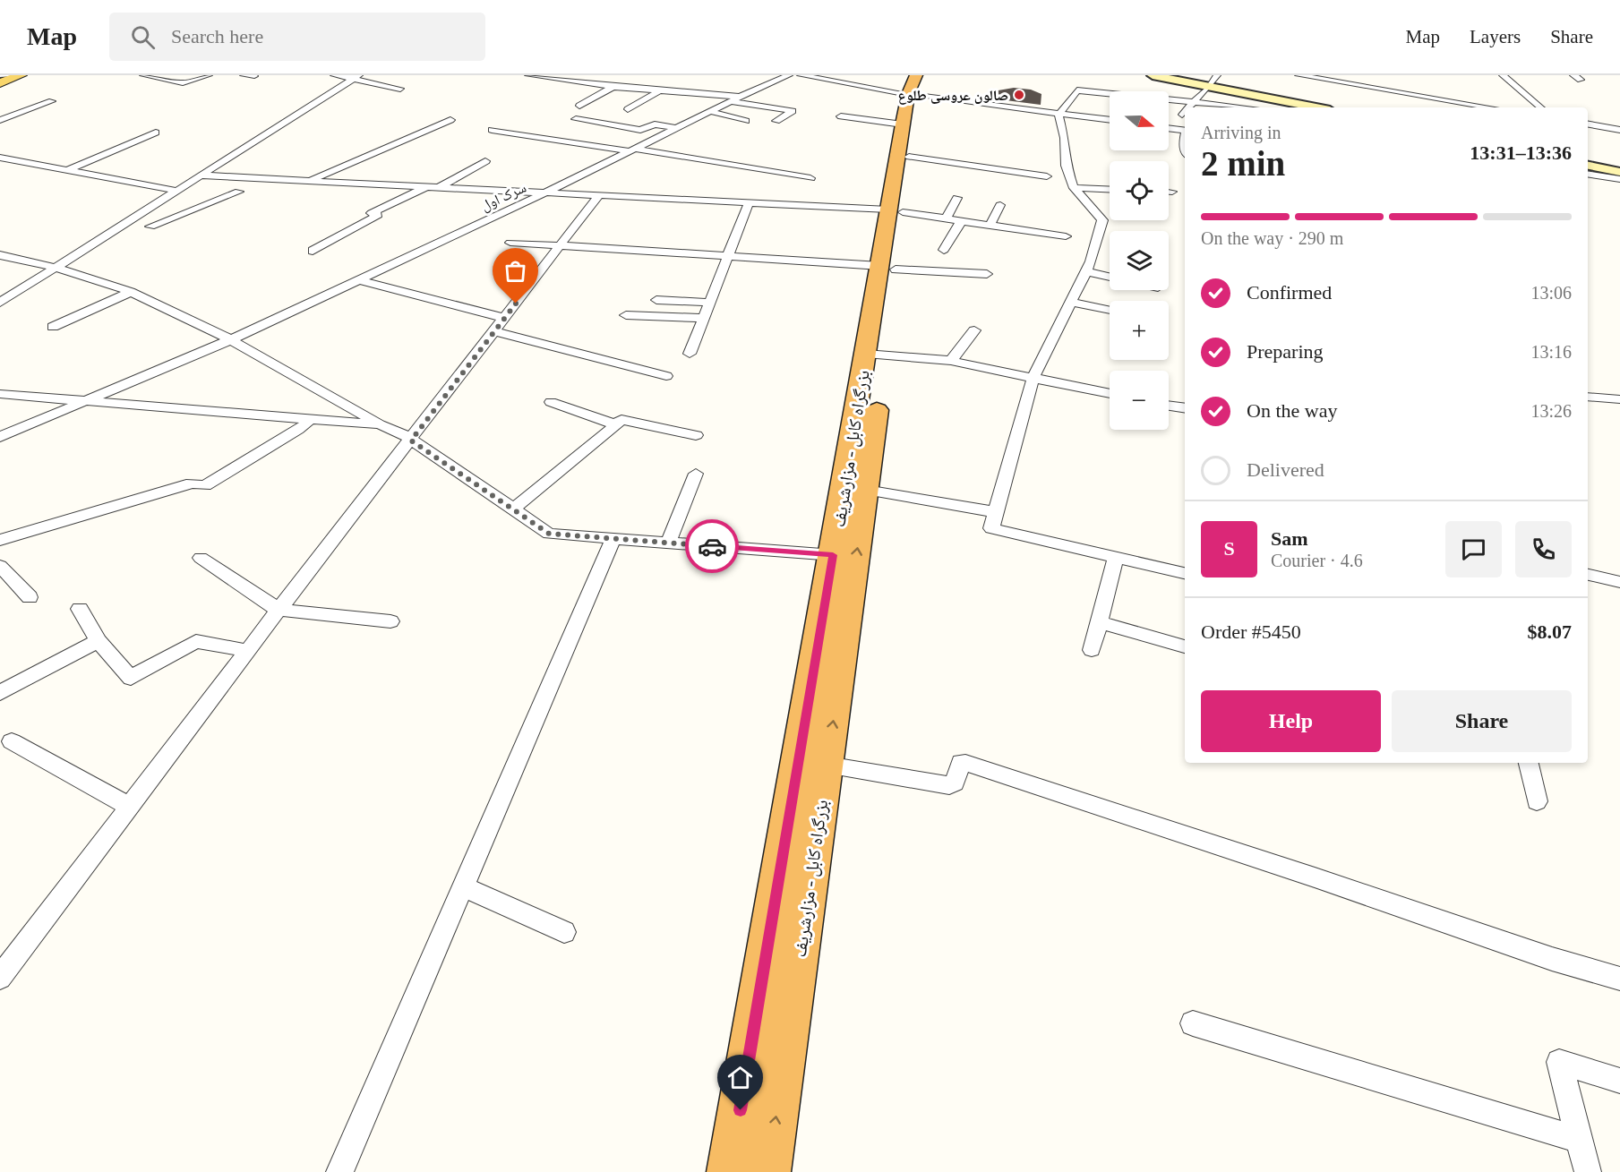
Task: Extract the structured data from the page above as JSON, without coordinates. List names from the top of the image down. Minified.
{"streets":{"highway":["بزرگراه کابل - مزارشریف"],"street":["سرک اول"]},"places":["صالون عروسی طلوع"],"north":"right","page":{"header":"Map","search":"Search here","nav":["Map","Layers","Share"],"map_buttons":["+","−"],"heading":["2 min","Arriving in","13:31–13:36"],"panel":["Sam","Courier · 4.6","Order #5450","$8.07"],"bar":"On the way · 290 m","list":[["Confirmed","13:06"],["Preparing","13:16"],["On the way","13:26"],"Delivered"],"round":"S","buttons":["Help","Share"]}}
